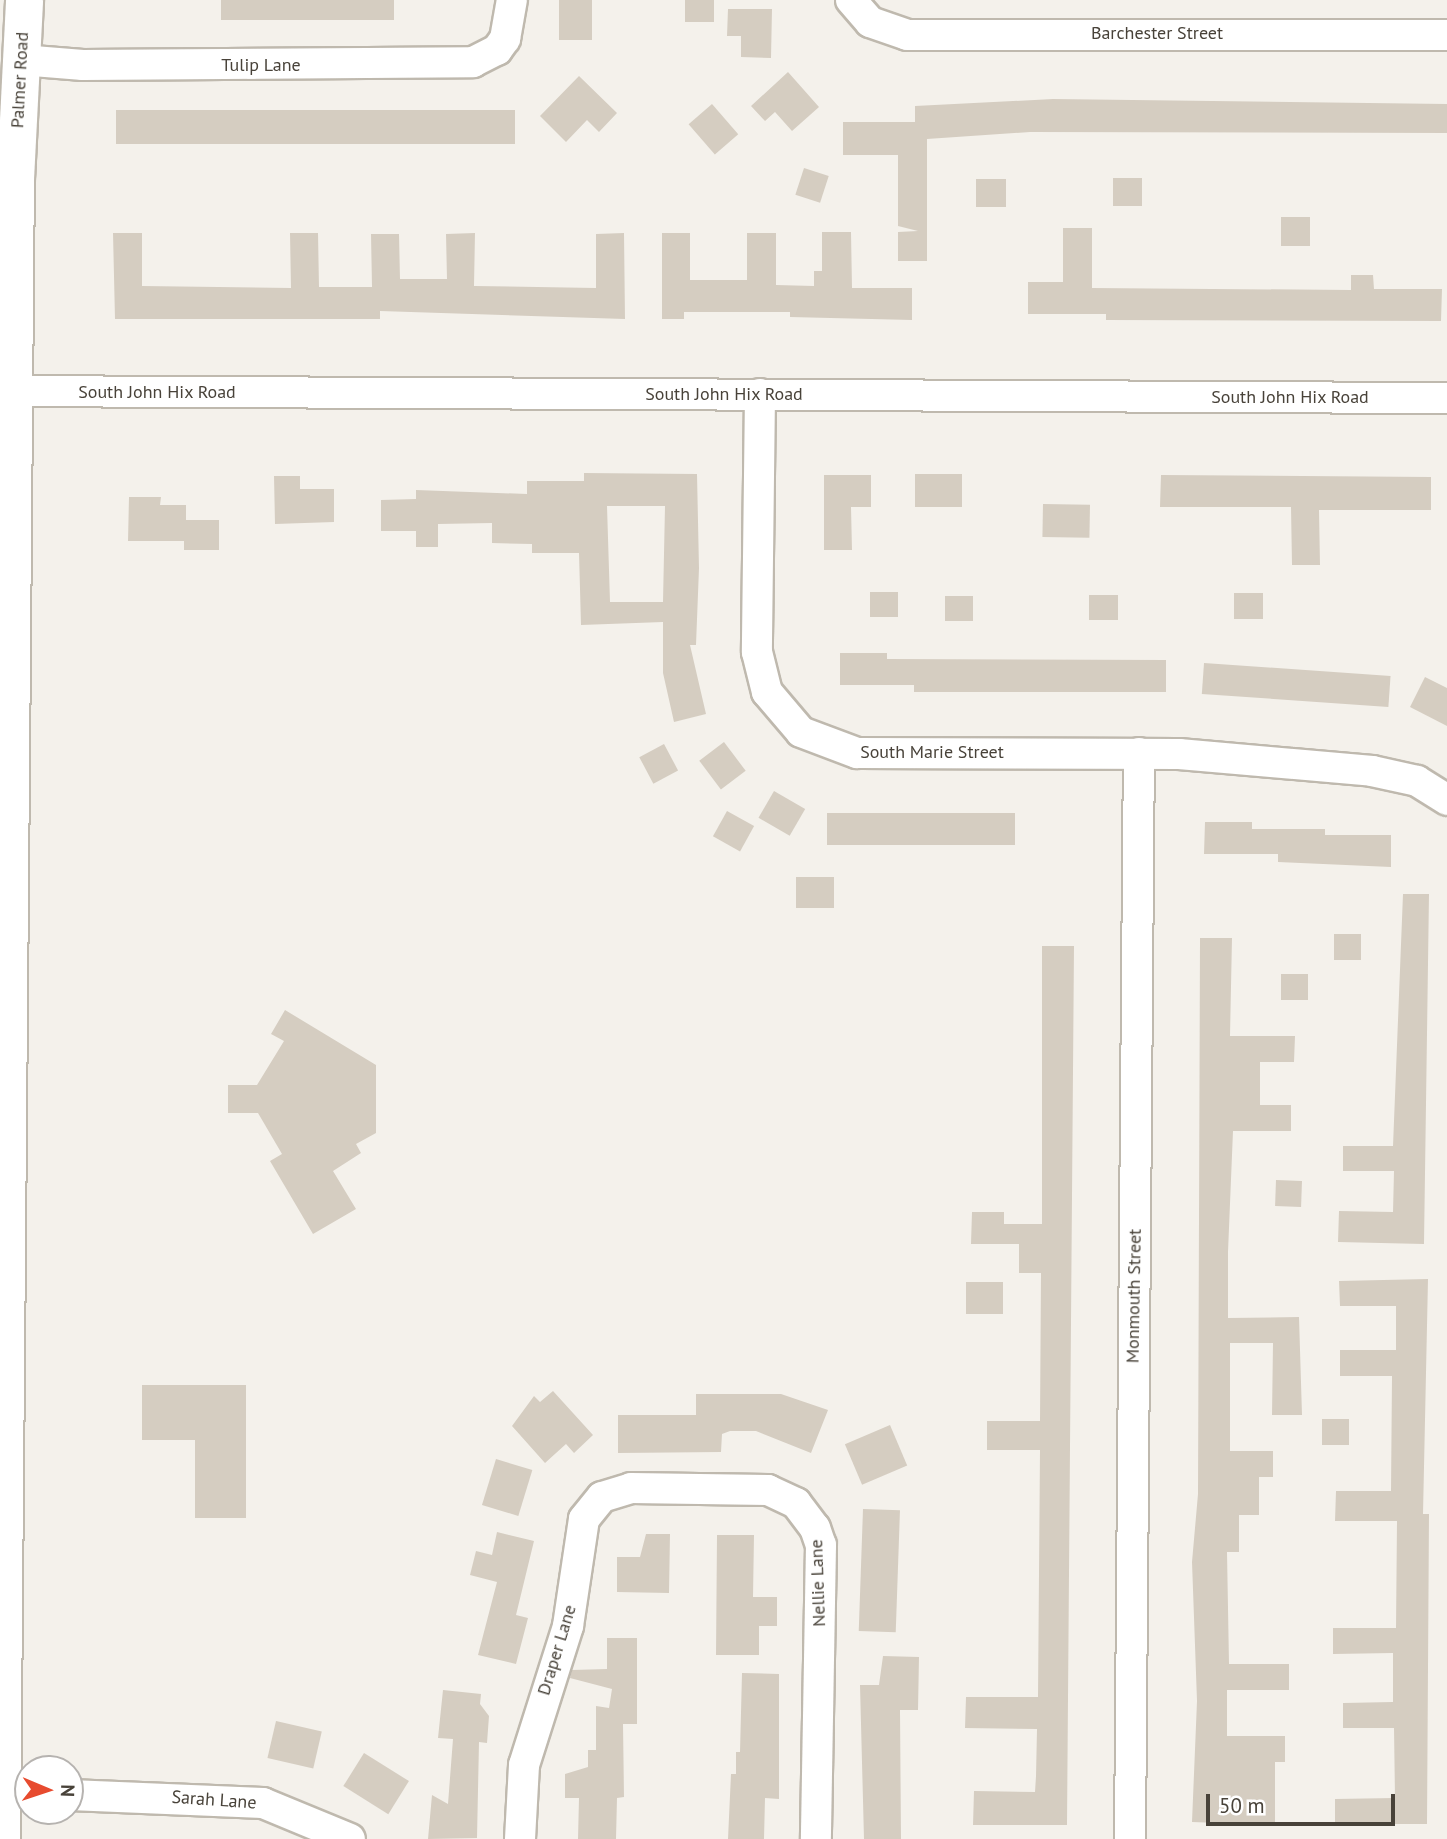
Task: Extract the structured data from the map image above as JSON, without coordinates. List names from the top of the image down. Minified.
{"streets":{"street":["Barchester Street","Tulip Lane","Palmer Road","South John Hix Road","South Marie Street","Monmouth Street","Nellie Lane","Draper Lane","Sarah Lane"]},"crossings":[["Tulip Lane","Palmer Road"],["Palmer Road","South John Hix Road"],["South John Hix Road","South Marie Street"],["South Marie Street","Monmouth Street"],["Nellie Lane","Draper Lane"]],"scale_bar":"50 m","north":"right"}
